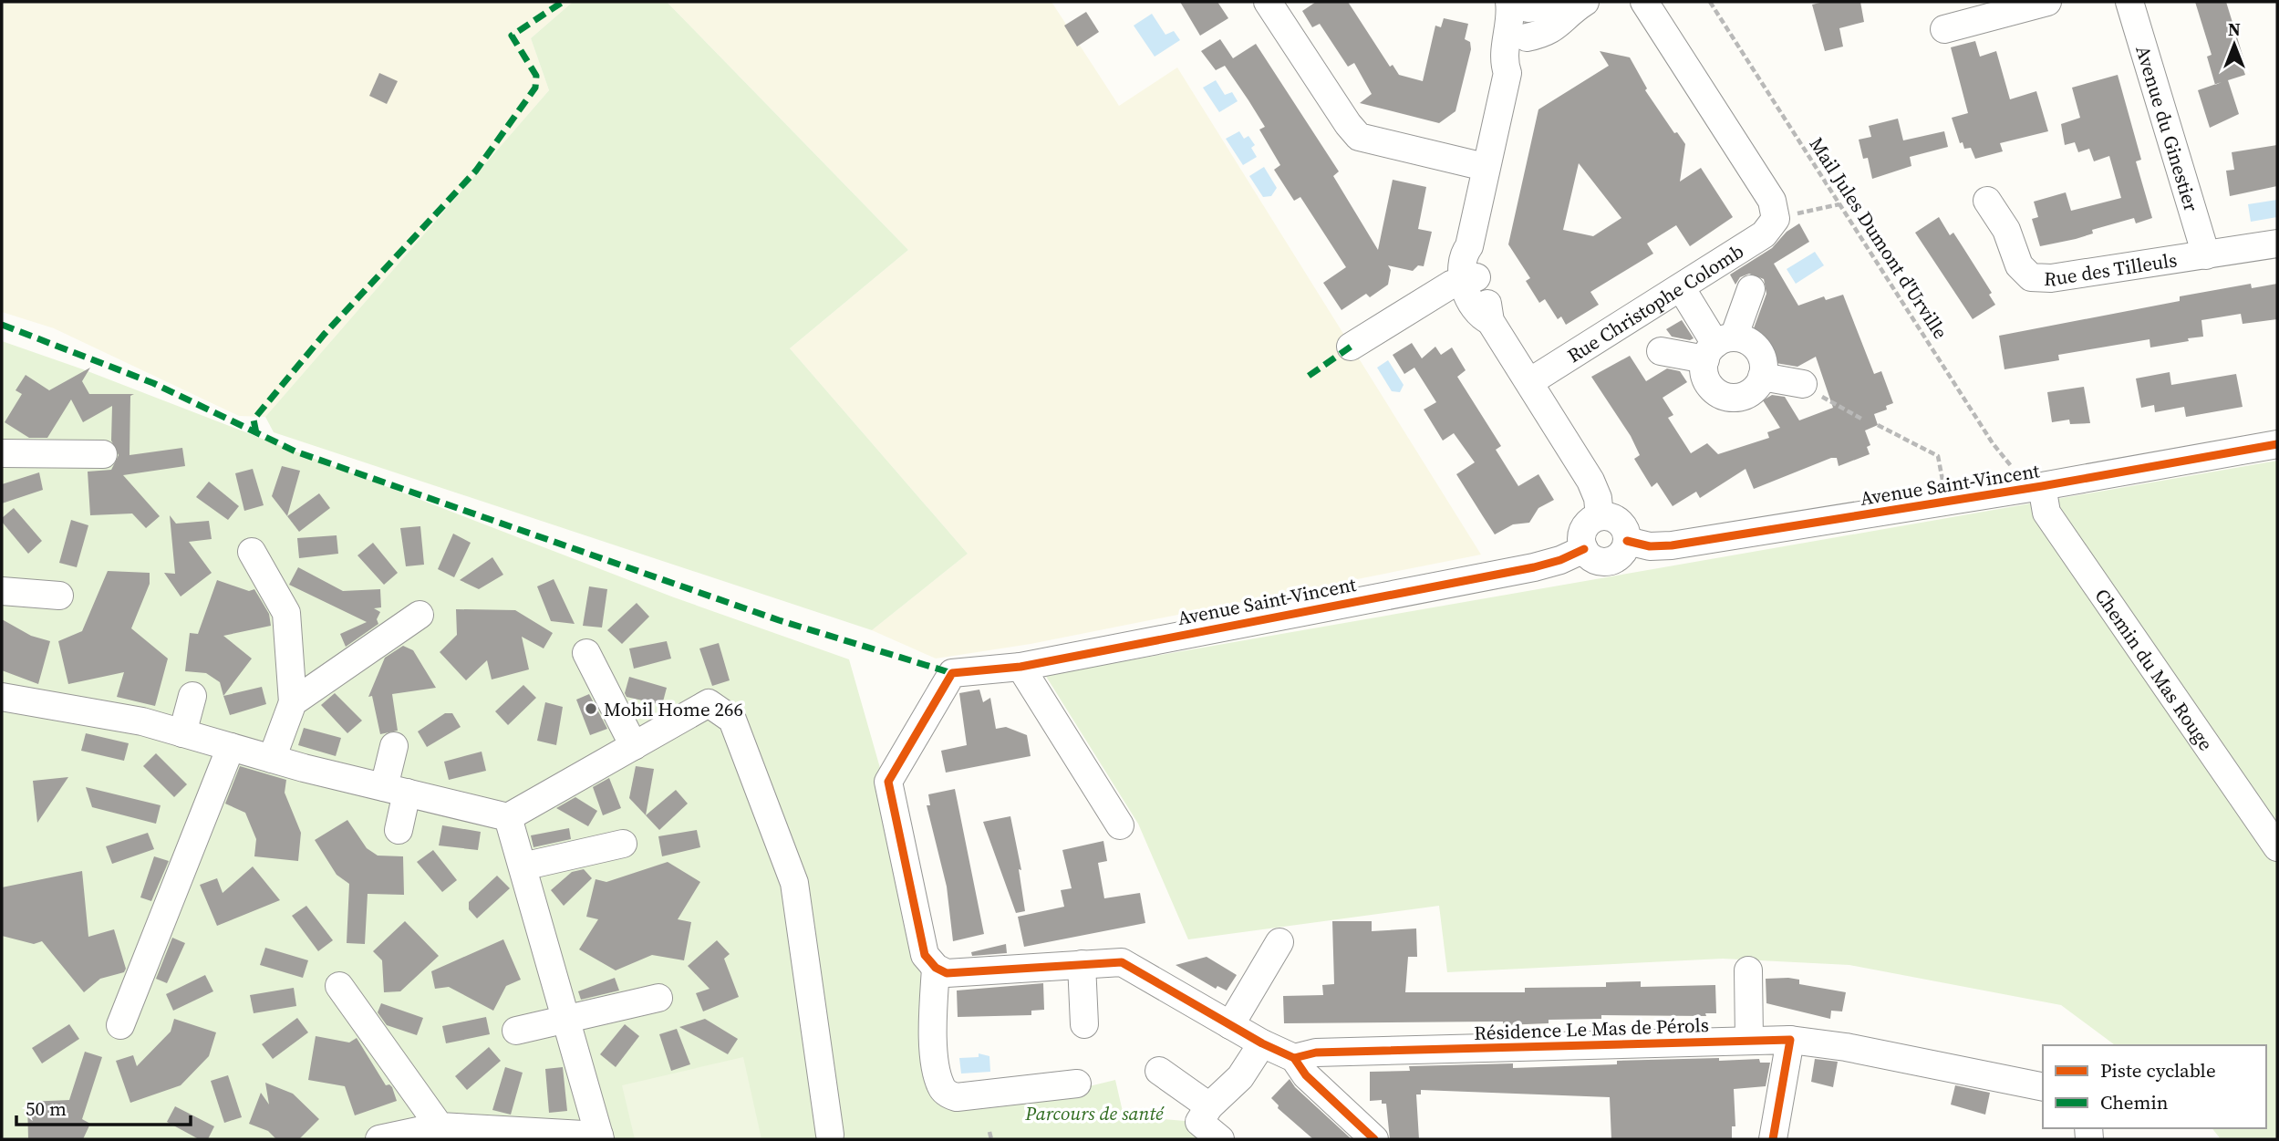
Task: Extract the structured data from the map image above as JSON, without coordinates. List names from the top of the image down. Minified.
{"streets":{"street":["Avenue du Ginestier","Rue des Tilleuls","Rue Christophe Colomb","Avenue Saint-Vincent","Chemin du Mas Rouge","Résidence Le Mas de Pérols"],"path":["Mail Jules Dumont d'Urville"]},"crossings":[["Avenue du Ginestier","Rue des Tilleuls"],["Mail Jules Dumont d'Urville","Avenue Saint-Vincent"],["Mail Jules Dumont d'Urville","Chemin du Mas Rouge"],["Avenue Saint-Vincent","Chemin du Mas Rouge"]],"parks":["Parcours de santé"],"places":["Mobil Home 266"],"legend":["Piste cyclable","Chemin"],"scale_bar":"50 m","north":"top"}
